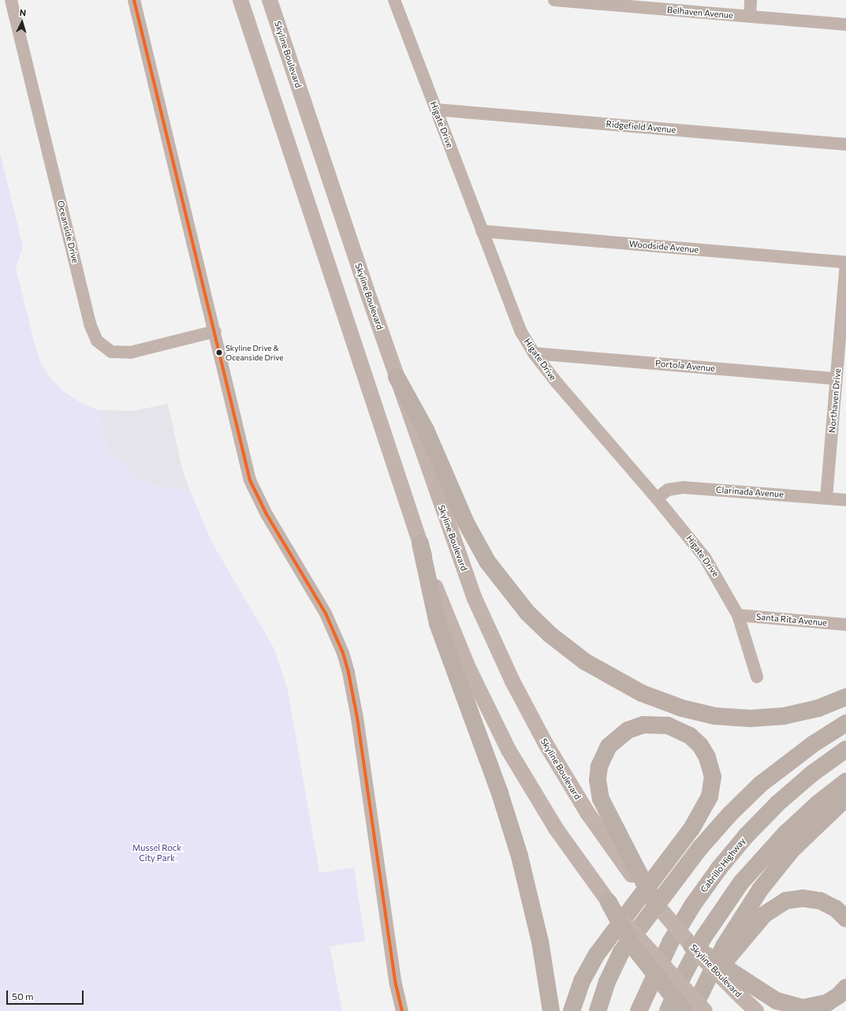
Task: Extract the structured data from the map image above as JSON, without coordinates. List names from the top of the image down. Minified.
{"streets":{"highway":["Cabrillo Highway"],"main road":["Skyline Boulevard"],"street":["Belhaven Avenue","Higate Drive","Ridgefield Avenue","Oceanside Drive","Woodside Avenue","Portola Avenue","Northaven Drive","Clarinada Avenue","Santa Rita Avenue"]},"crossings":[["Higate Drive","Ridgefield Avenue"],["Higate Drive","Woodside Avenue"],["Higate Drive","Portola Avenue"],["Higate Drive","Clarinada Avenue"],["Higate Drive","Santa Rita Avenue"],["Woodside Avenue","Northaven Drive"],["Portola Avenue","Northaven Drive"],["Northaven Drive","Clarinada Avenue"]],"parks":["Mussel Rock City Park"],"places":["Skyline Drive & Oceanside Drive"],"scale_bar":"50 m","north":"top"}
